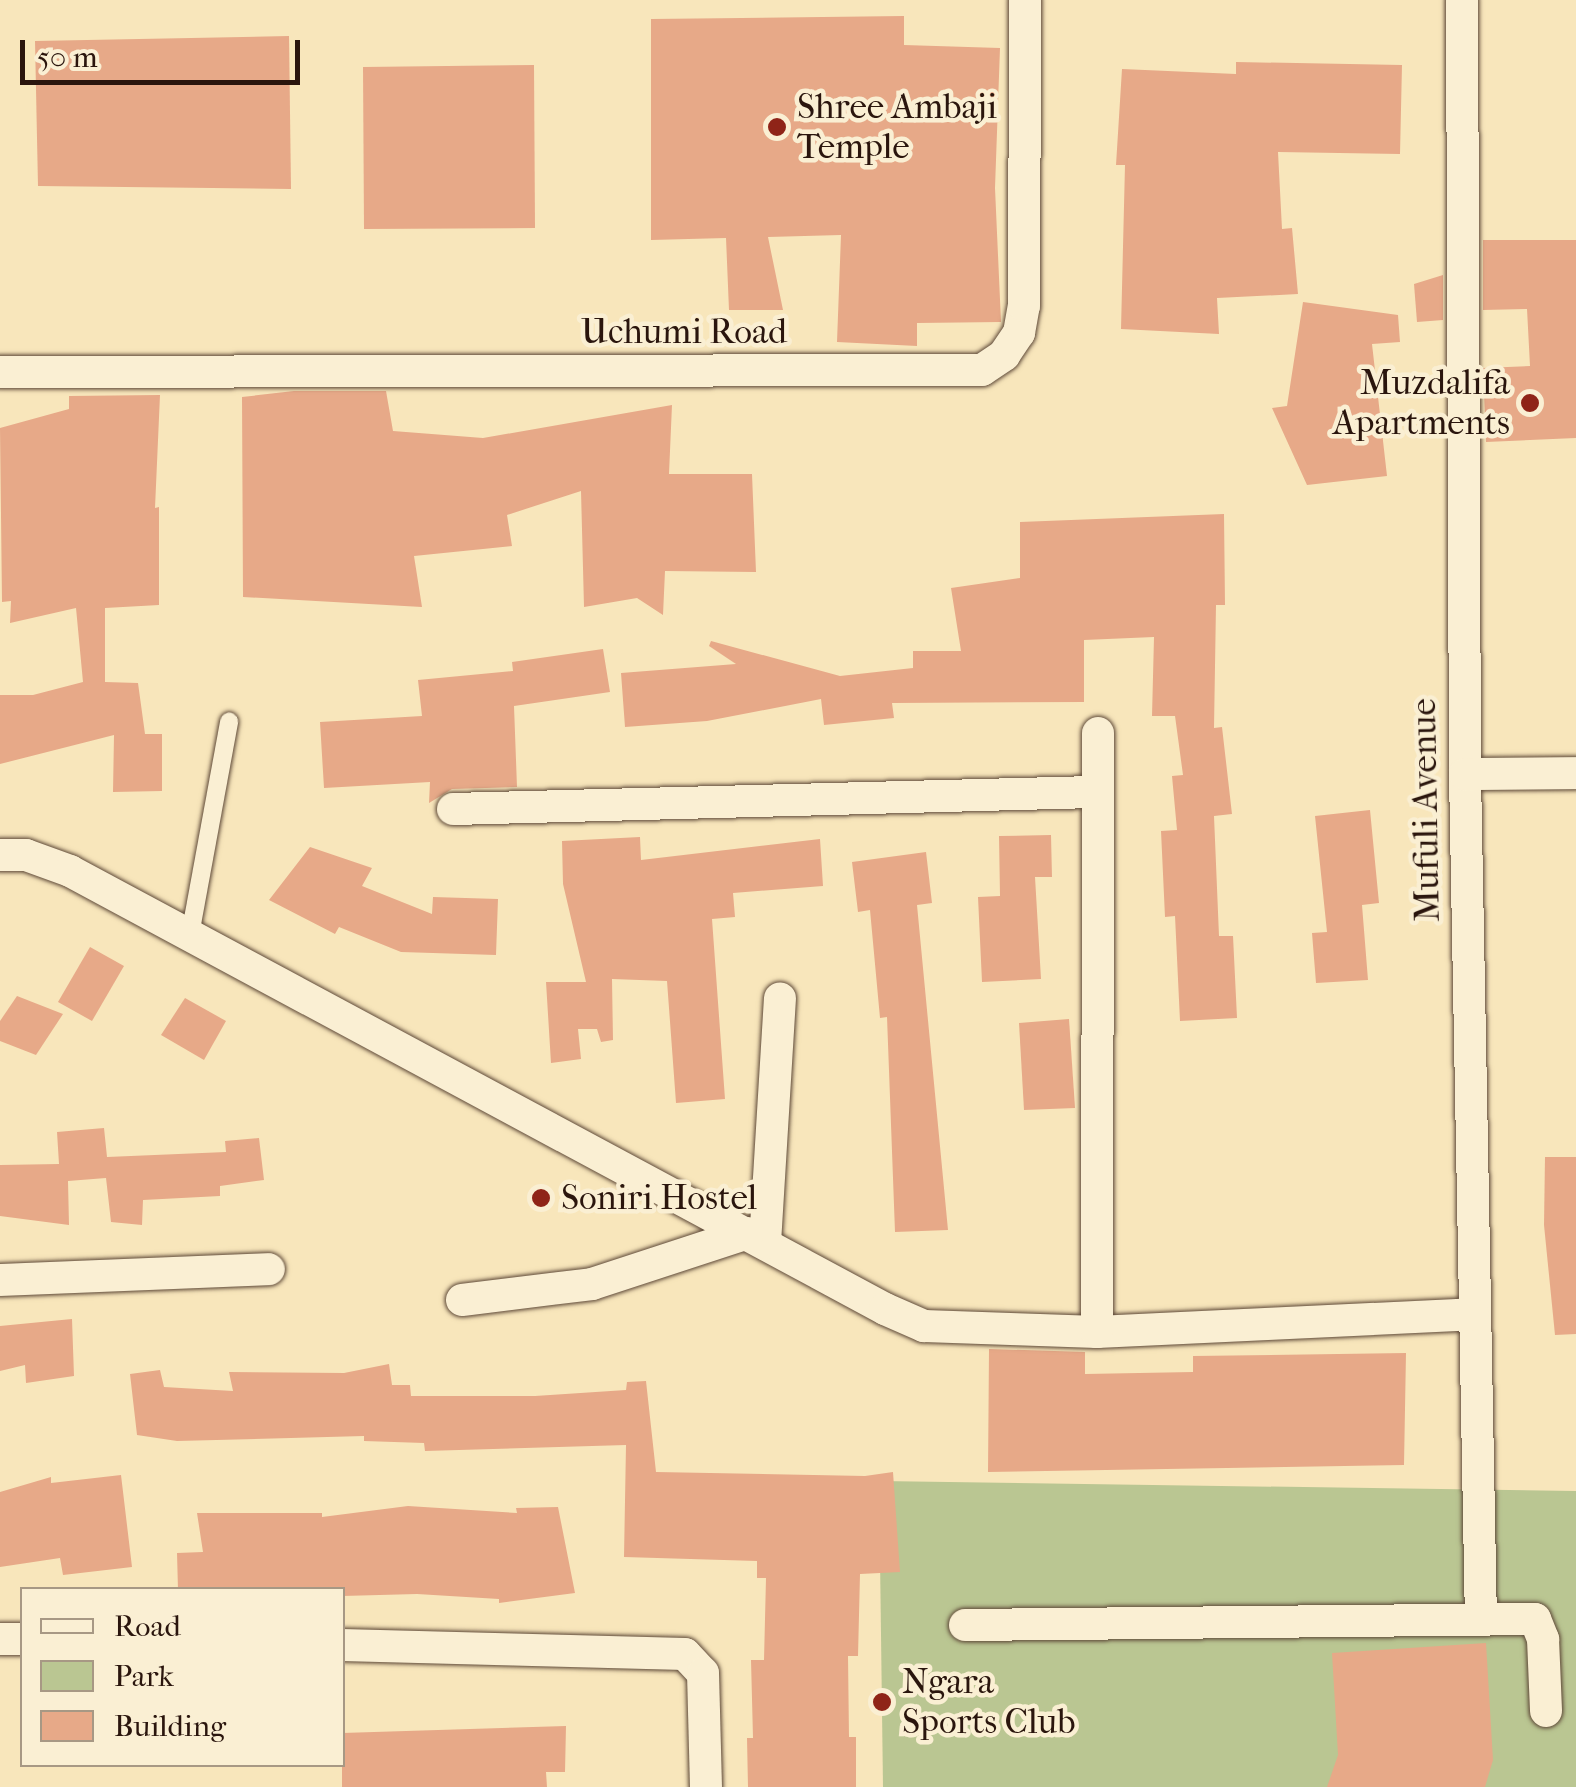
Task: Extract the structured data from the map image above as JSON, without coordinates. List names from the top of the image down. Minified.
{"streets":{"street":["Uchumi Road","Mufuli Avenue"]},"places":["Shree Ambaji Temple","Muzdalifa Apartments","Soniri Hostel","Ngara Sports Club"],"legend":["Road","Park","Building"],"scale_bar":"50 m"}
